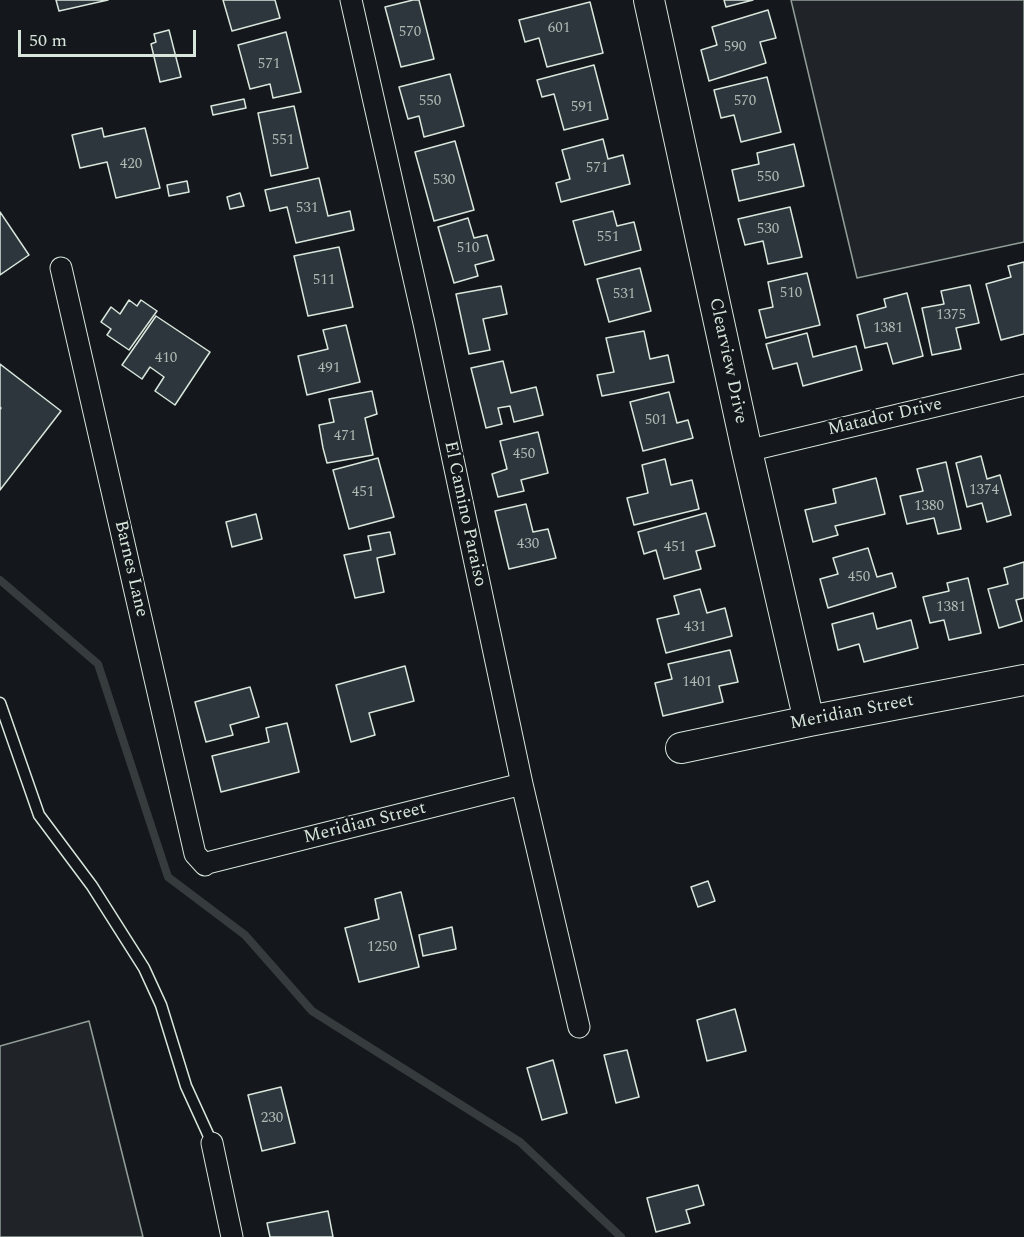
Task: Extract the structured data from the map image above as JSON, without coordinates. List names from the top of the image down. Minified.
{"streets":{"street":["Clearview Drive","Matador Drive","El Camino Paraiso","Barnes Lane","Meridian Street"]},"crossings":[["Clearview Drive","Matador Drive"],["Clearview Drive","Meridian Street"],["El Camino Paraiso","Meridian Street"],["Barnes Lane","Meridian Street"]],"house_numbers":["601","570","590","571","550","570","591","551","420","571","550","530","531","530","551","510","511","510","531","1375","1381","410","491","501","471","450","1374","451","1380","430","451","450","1381","431","1401","1250","230"],"scale_bar":"50 m"}
